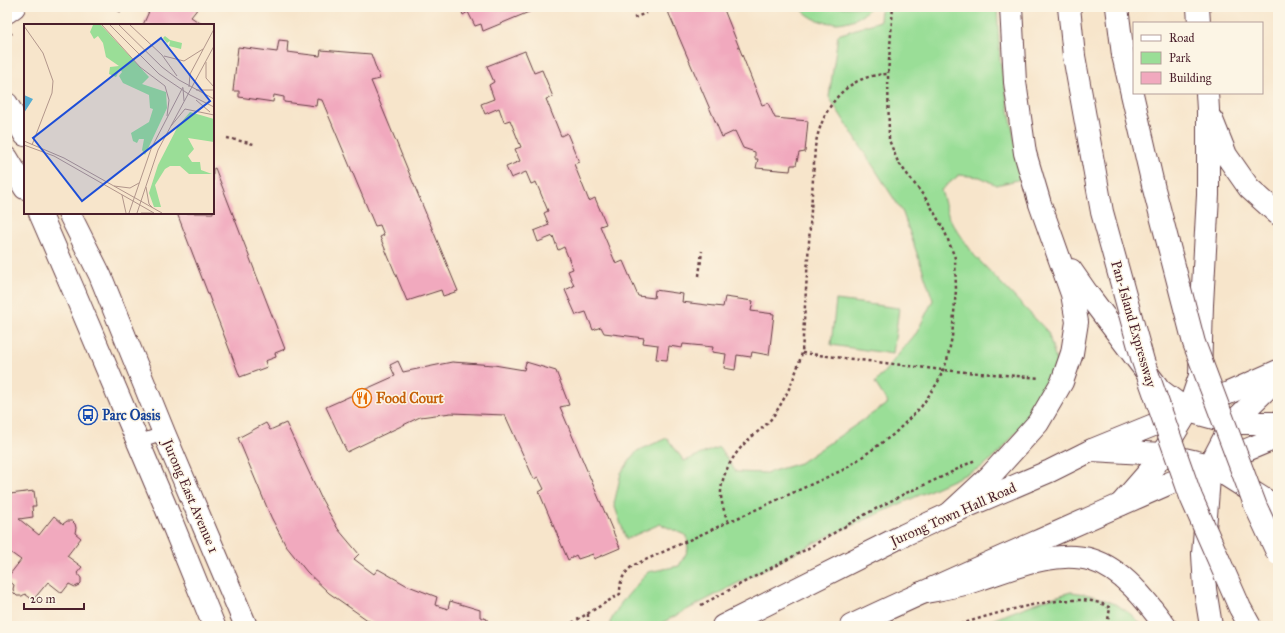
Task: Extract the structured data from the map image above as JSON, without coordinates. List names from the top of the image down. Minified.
{"streets":{"main road":["Pan-Island Expressway","Jurong East Avenue 1","Jurong Town Hall Road"]},"places":{"restaurant":["Food Court"],"bus stop":["Parc Oasis"]},"legend":["Road","Park","Building"],"scale_bar":"20 m"}
